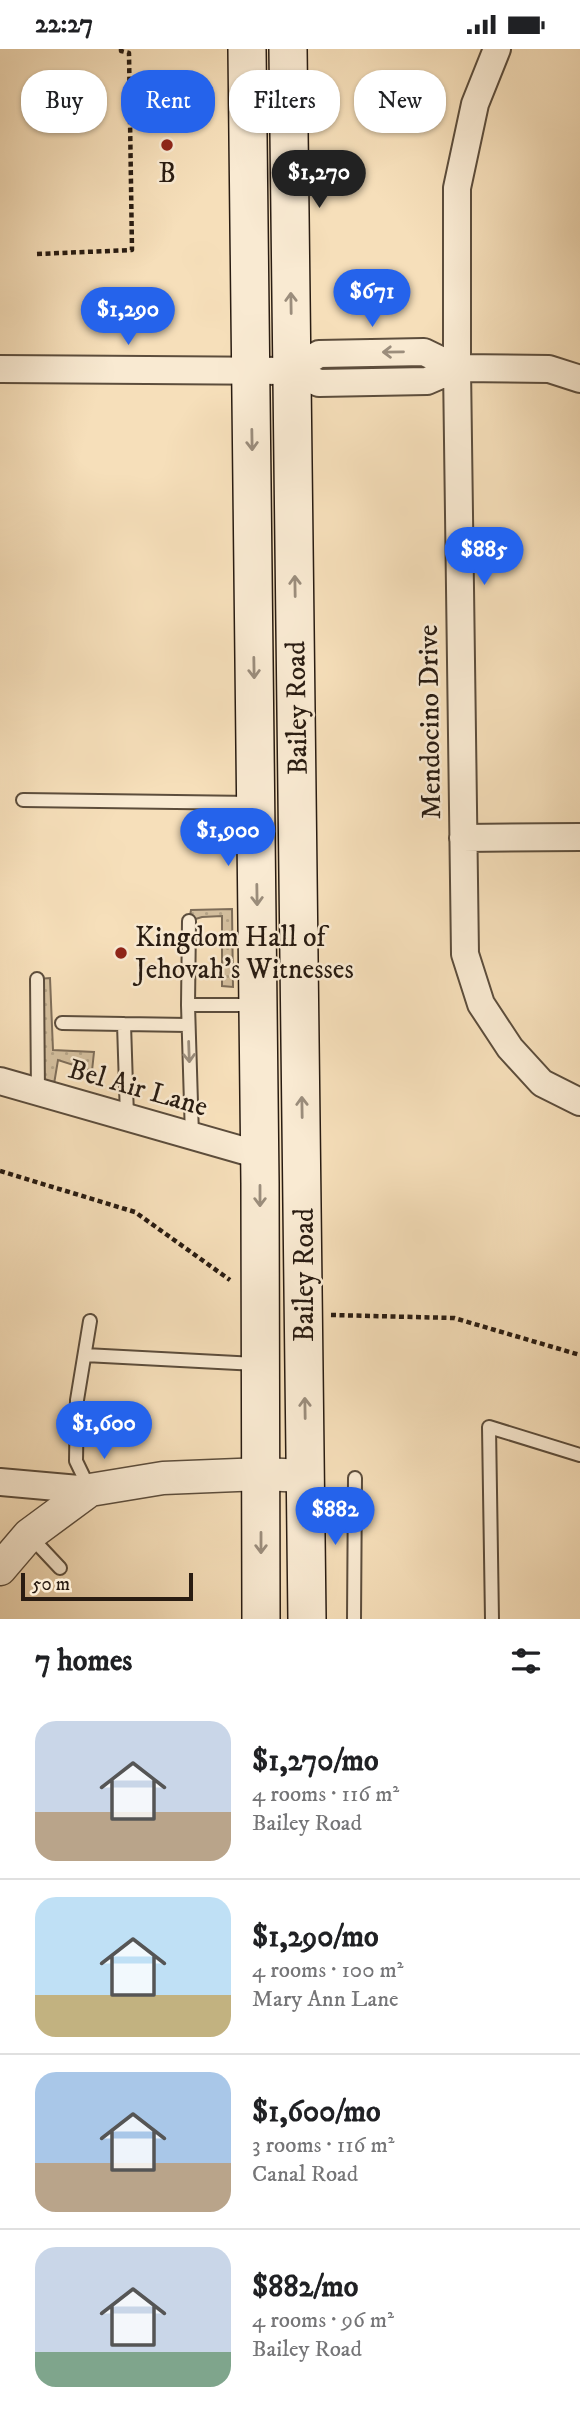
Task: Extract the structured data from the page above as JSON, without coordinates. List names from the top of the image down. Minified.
{"streets":{"main road":["Bailey Road"],"street":["Mendocino Drive","Bel Air Lane"]},"crossings":[["Bailey Road","Bel Air Lane"]],"places":["B","Kingdom Hall of Jehovah's Witnesses"],"scale_bar":"50 m","page":{"status":"22:27","chip":["Buy","Rent","Filters","New"],"price":["$1,270","$671","$1,290","$885","$1,900","$1,600","$882"],"scale":"50 m","heading":"7 homes","list":[{"name":"$1,270/mo","note":"4 rooms · 116 m² · Bailey Road"},{"name":"$1,290/mo","note":"4 rooms · 100 m² · Mary Ann Lane"},{"name":"$1,600/mo","note":"3 rooms · 116 m² · Canal Road"},{"name":"$882/mo","note":"4 rooms · 96 m² · Bailey Road"}]}}
